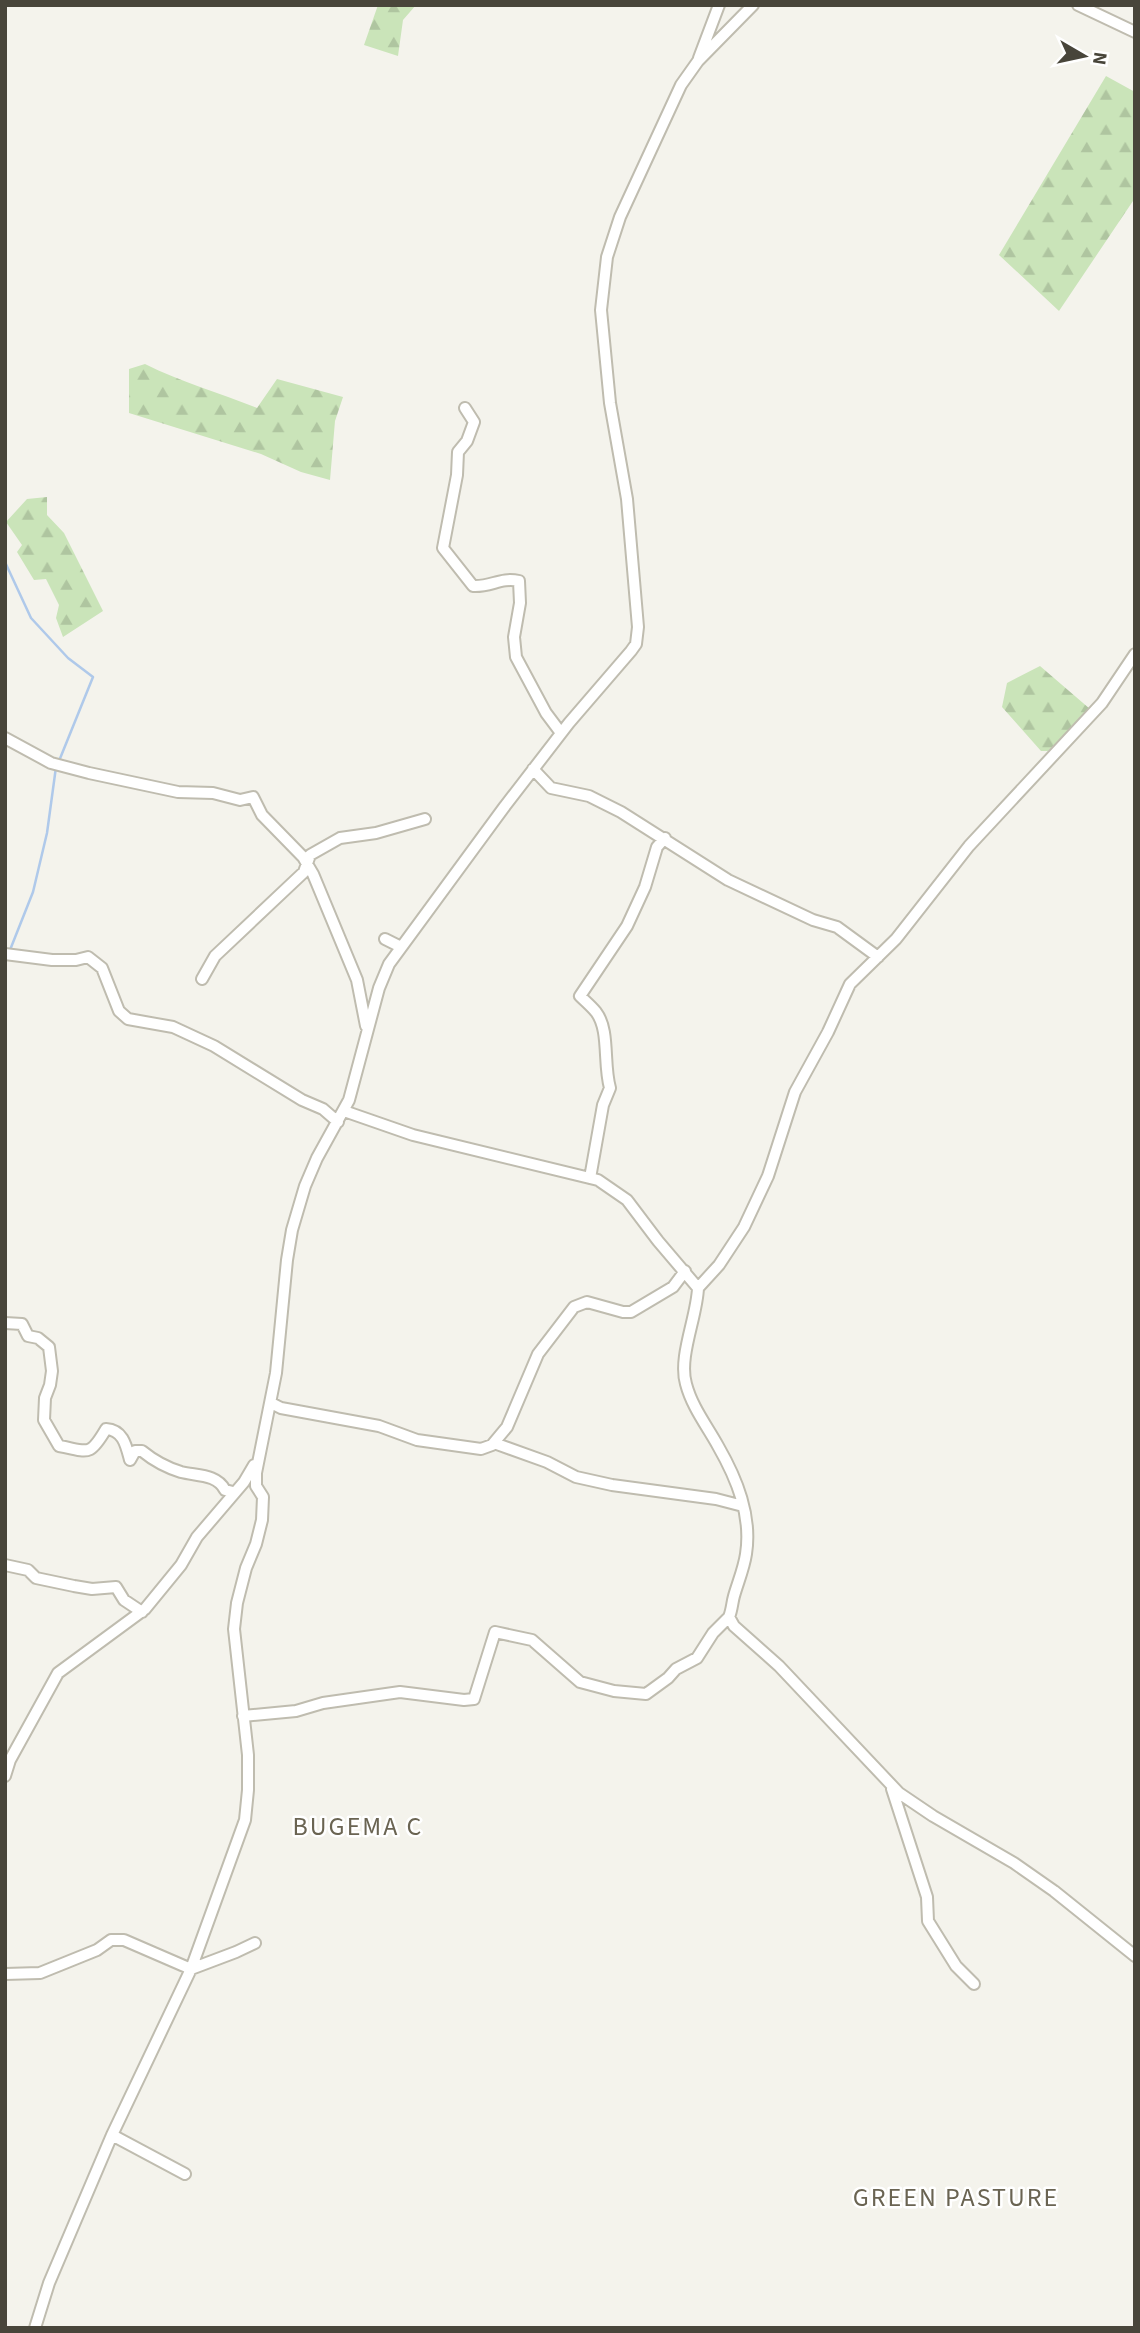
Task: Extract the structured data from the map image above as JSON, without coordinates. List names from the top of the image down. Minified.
{"districts":["BUGEMA C","GREEN PASTURE"],"north":"right"}
